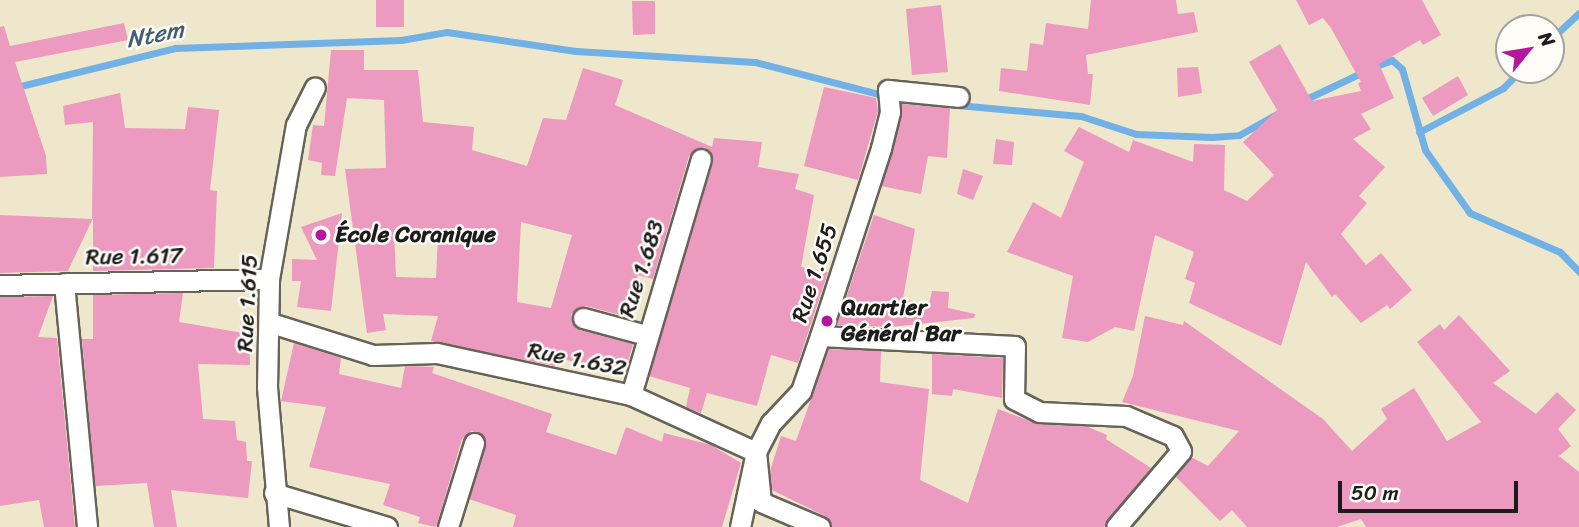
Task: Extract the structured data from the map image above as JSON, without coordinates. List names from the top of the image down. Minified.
{"streets":{"street":["Rue 1.617","Rue 1.683","Rue 1.655","Rue 1.615","Rue 1.632"]},"crossings":[["Rue 1.617","Rue 1.615"],["Rue 1.683","Rue 1.632"],["Rue 1.655","Rue 1.632"],["Rue 1.615","Rue 1.632"]],"water":["Ntem"],"places":["École Coranique","Quartier Général Bar"],"scale_bar":"50 m","north":"top right"}
